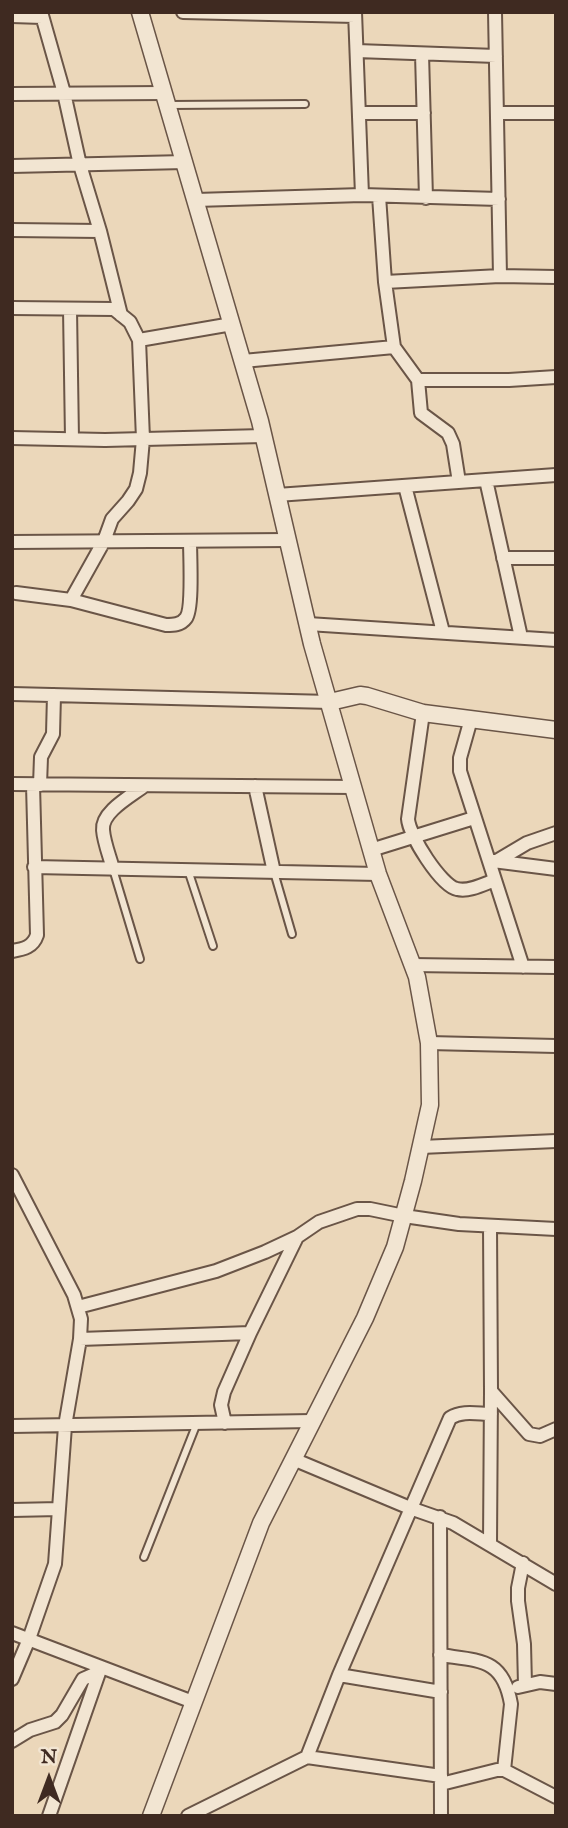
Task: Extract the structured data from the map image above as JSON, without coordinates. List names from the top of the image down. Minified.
{"north":"top"}
